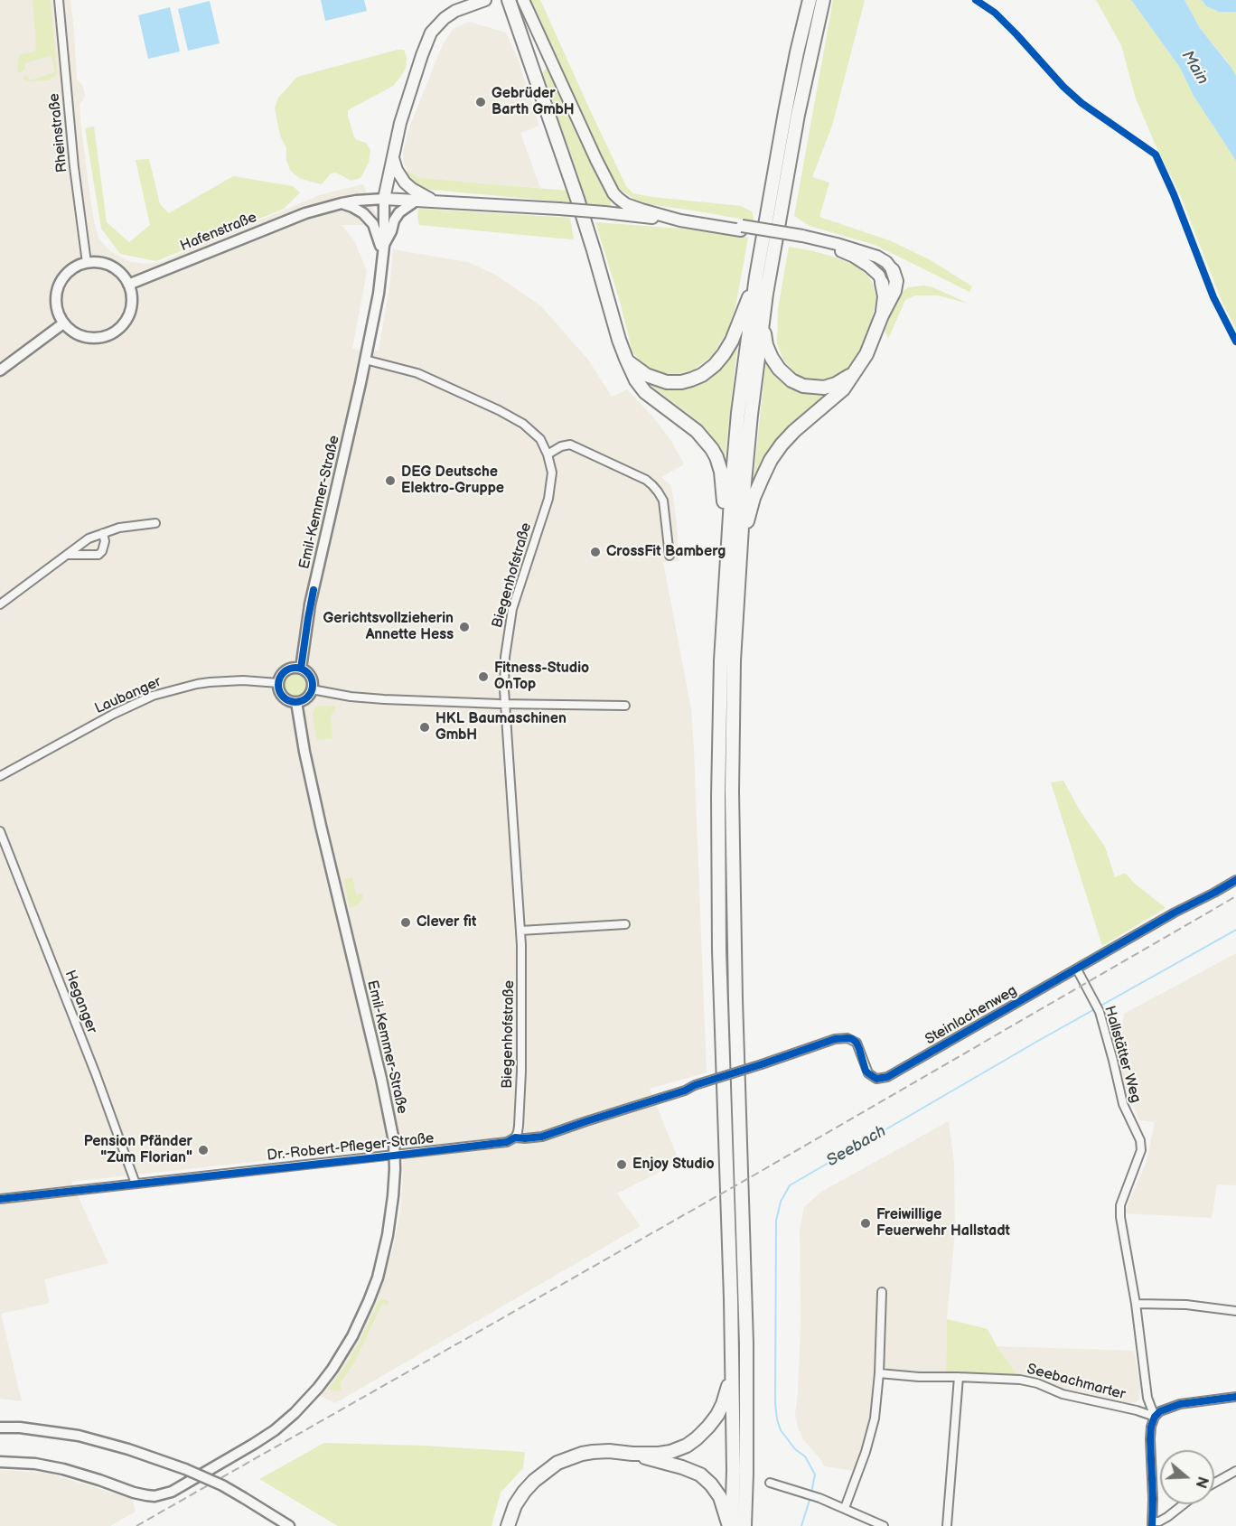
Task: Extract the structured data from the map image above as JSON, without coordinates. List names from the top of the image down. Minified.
{"streets":{"street":["Rheinstraße","Hafenstraße","Emil-Kemmer-Straße","Biegenhofstraße","Laubanger","Heganger","Steinlachenweg","Hallstätter Weg","Dr.-Robert-Pfleger-Straße","Seebachmarter"]},"crossings":[["Rheinstraße","Hafenstraße"],["Emil-Kemmer-Straße","Biegenhofstraße"],["Emil-Kemmer-Straße","Laubanger"],["Emil-Kemmer-Straße","Dr.-Robert-Pfleger-Straße"],["Biegenhofstraße","Dr.-Robert-Pfleger-Straße"],["Heganger","Dr.-Robert-Pfleger-Straße"],["Steinlachenweg","Hallstätter Weg"],["Steinlachenweg","Dr.-Robert-Pfleger-Straße"],["Hallstätter Weg","Seebachmarter"]],"water":["Main","Seebach"],"places":["Gebrüder Barth GmbH","DEG Deutsche Elektro-Gruppe","CrossFit Bamberg","Gerichtsvollzieherin Annette Hess","Fitness-Studio OnTop","HKL Baumaschinen GmbH","Clever fit","Pension Pfänder \"Zum Florian\"","Enjoy Studio","Freiwillige Feuerwehr Hallstadt"],"north":"right"}
